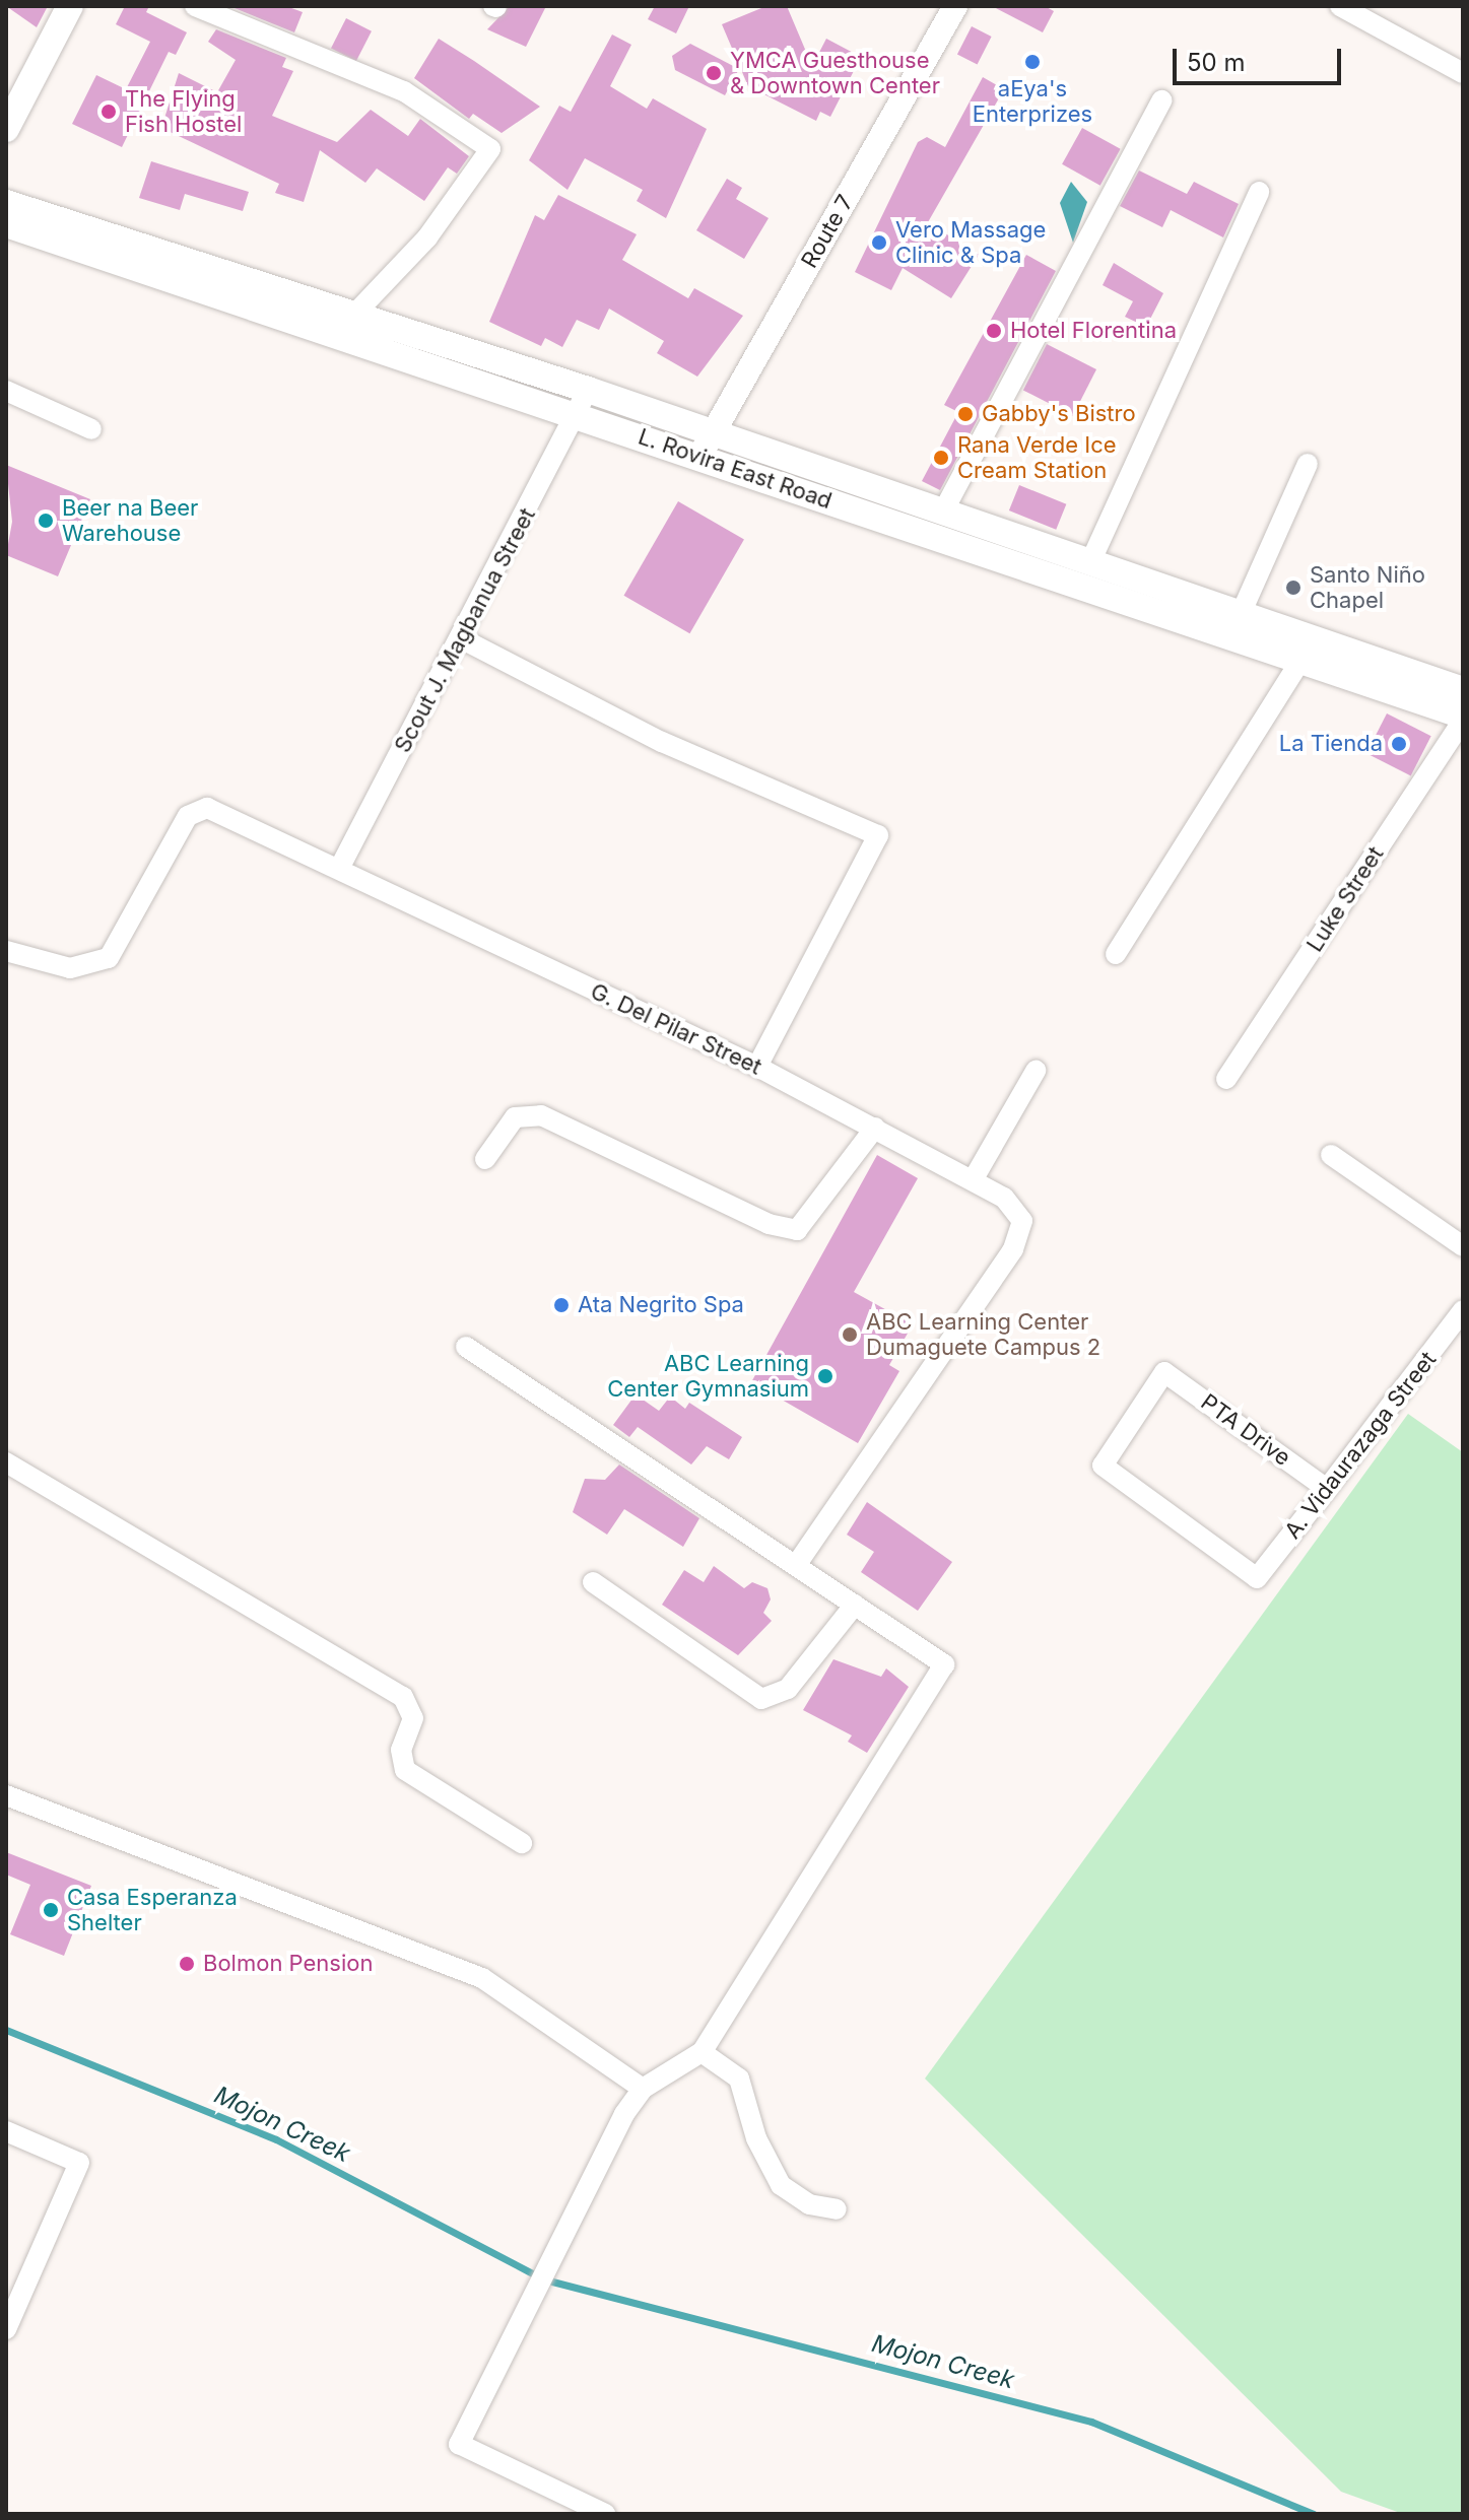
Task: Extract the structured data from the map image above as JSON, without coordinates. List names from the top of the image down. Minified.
{"streets":{"main road":["L. Rovira East Road"],"street":["Route 7","Scout J. Magbanua Street","Luke Street","G. Del Pilar Street","PTA Drive","A. Vidaurazaga Street"]},"crossings":[["Route 7","L. Rovira East Road"],["L. Rovira East Road","Scout J. Magbanua Street"],["L. Rovira East Road","Luke Street"],["Scout J. Magbanua Street","G. Del Pilar Street"],["PTA Drive","A. Vidaurazaga Street"]],"water":["Mojon Creek"],"places":["aEya's Enterprizes","YMCA Guesthouse & Downtown Center","The Flying Fish Hostel","Vero Massage Clinic & Spa","Hotel Florentina","Gabby's Bistro","Rana Verde Ice Cream Station","Beer na Beer Warehouse","Santo Niño Chapel","La Tienda","Ata Negrito Spa","ABC Learning Center Dumaguete Campus 2","ABC Learning Center Gymnasium","Casa Esperanza Shelter","Bolmon Pension"],"scale_bar":"50 m"}
